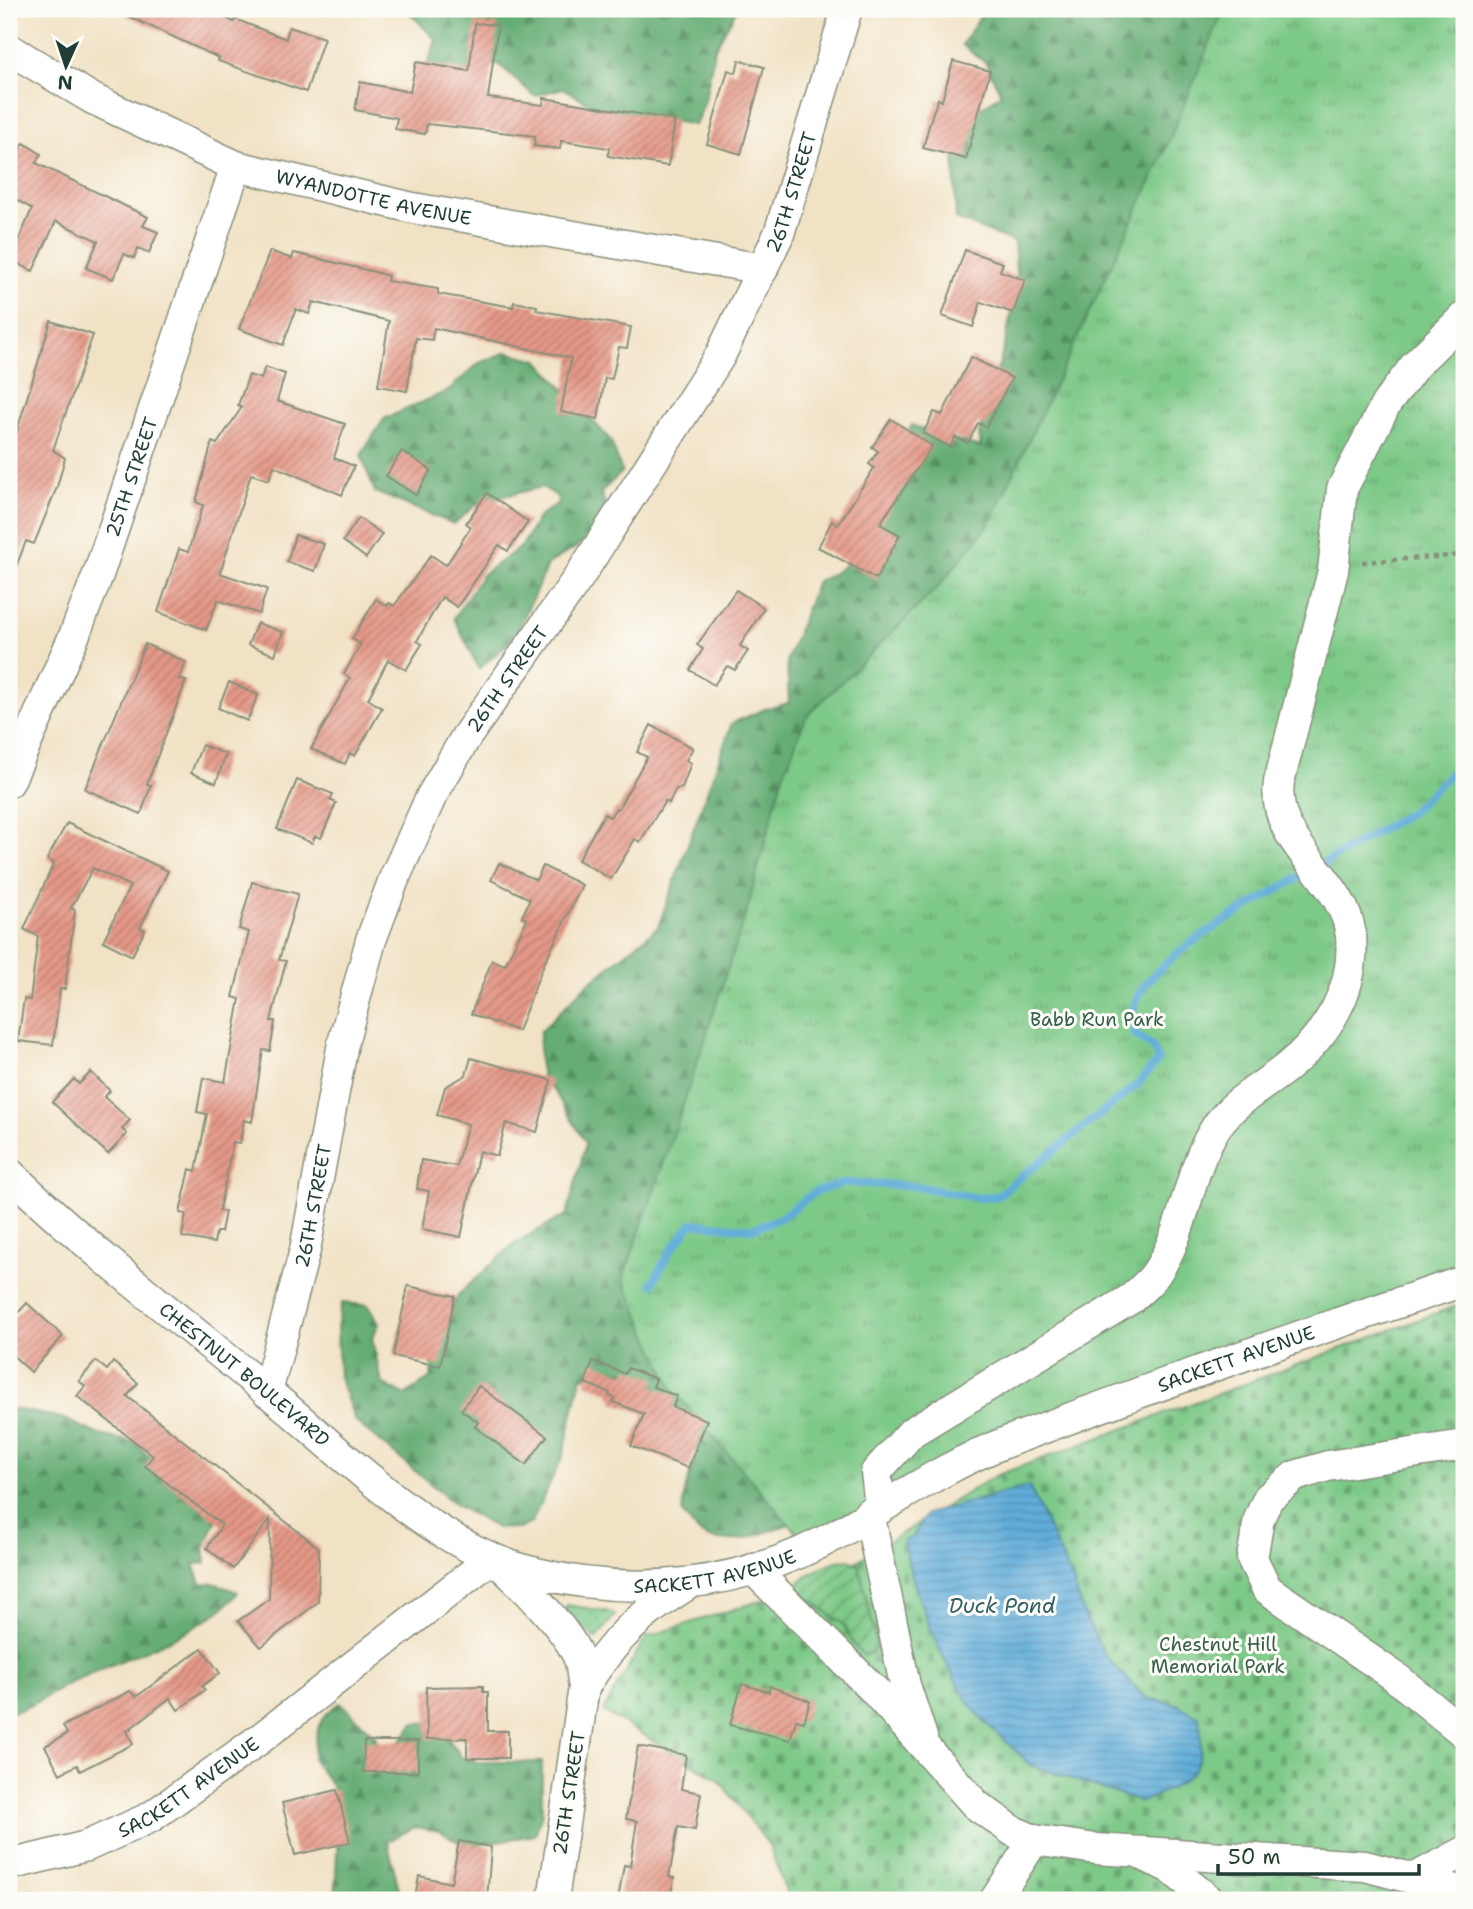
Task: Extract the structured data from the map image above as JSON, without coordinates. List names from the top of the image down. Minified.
{"streets":{"street":["26TH STREET","WYANDOTTE AVENUE","25TH STREET","SACKETT AVENUE","CHESTNUT BOULEVARD"]},"crossings":[["26TH STREET","WYANDOTTE AVENUE"],["26TH STREET","SACKETT AVENUE"],["26TH STREET","CHESTNUT BOULEVARD"],["WYANDOTTE AVENUE","25TH STREET"],["SACKETT AVENUE","CHESTNUT BOULEVARD"]],"water":["Duck Pond"],"parks":["Babb Run Park","Chestnut Hill Memorial Park"],"scale_bar":"50 m","north":"bottom"}
